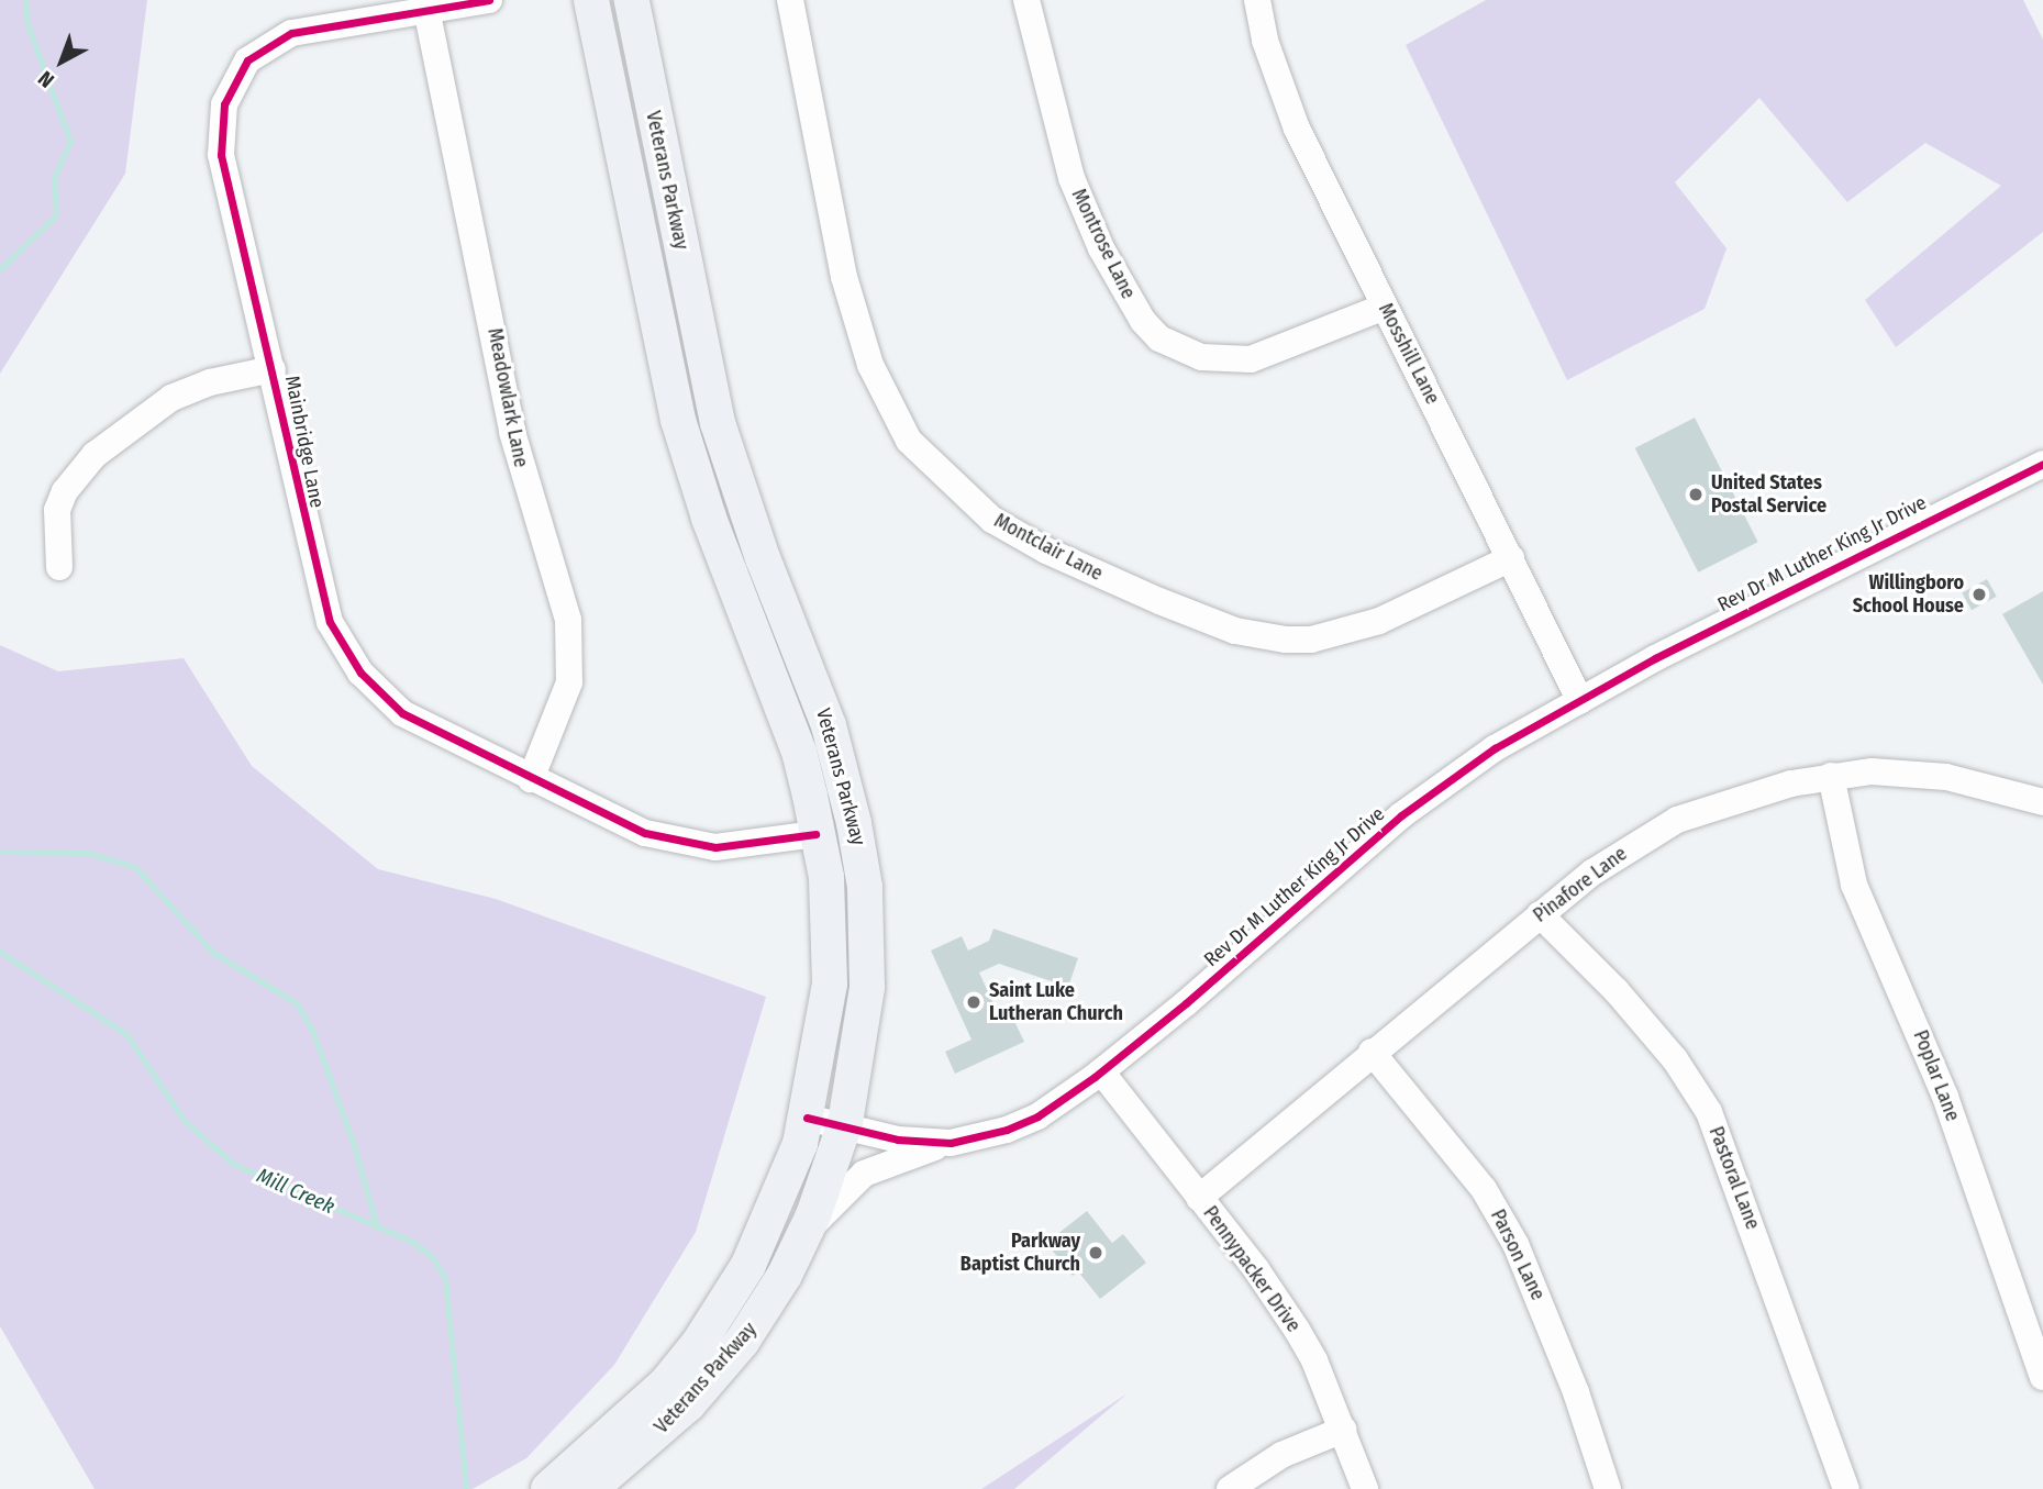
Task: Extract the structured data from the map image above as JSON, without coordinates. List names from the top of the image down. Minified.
{"streets":{"main road":["Veterans Parkway"],"street":["Montrose Lane","Mosshill Lane","Meadowlark Lane","Mainbridge Lane","Montclair Lane","Rev Dr M Luther King Jr Drive","Pinafore Lane","Poplar Lane","Pastoral Lane","Parson Lane","Pennypacker Drive"]},"crossings":[["Veterans Parkway","Mainbridge Lane"],["Veterans Parkway","Rev Dr M Luther King Jr Drive"],["Montrose Lane","Mosshill Lane"],["Mosshill Lane","Montclair Lane"],["Mosshill Lane","Rev Dr M Luther King Jr Drive"],["Meadowlark Lane","Mainbridge Lane"],["Rev Dr M Luther King Jr Drive","Pennypacker Drive"],["Pinafore Lane","Poplar Lane"],["Pinafore Lane","Pastoral Lane"],["Pinafore Lane","Parson Lane"],["Pinafore Lane","Pennypacker Drive"]],"water":["Mill Creek"],"places":["United States Postal Service","Willingboro School House","Saint Luke Lutheran Church","Parkway Baptist Church"],"north":"bottom left"}
